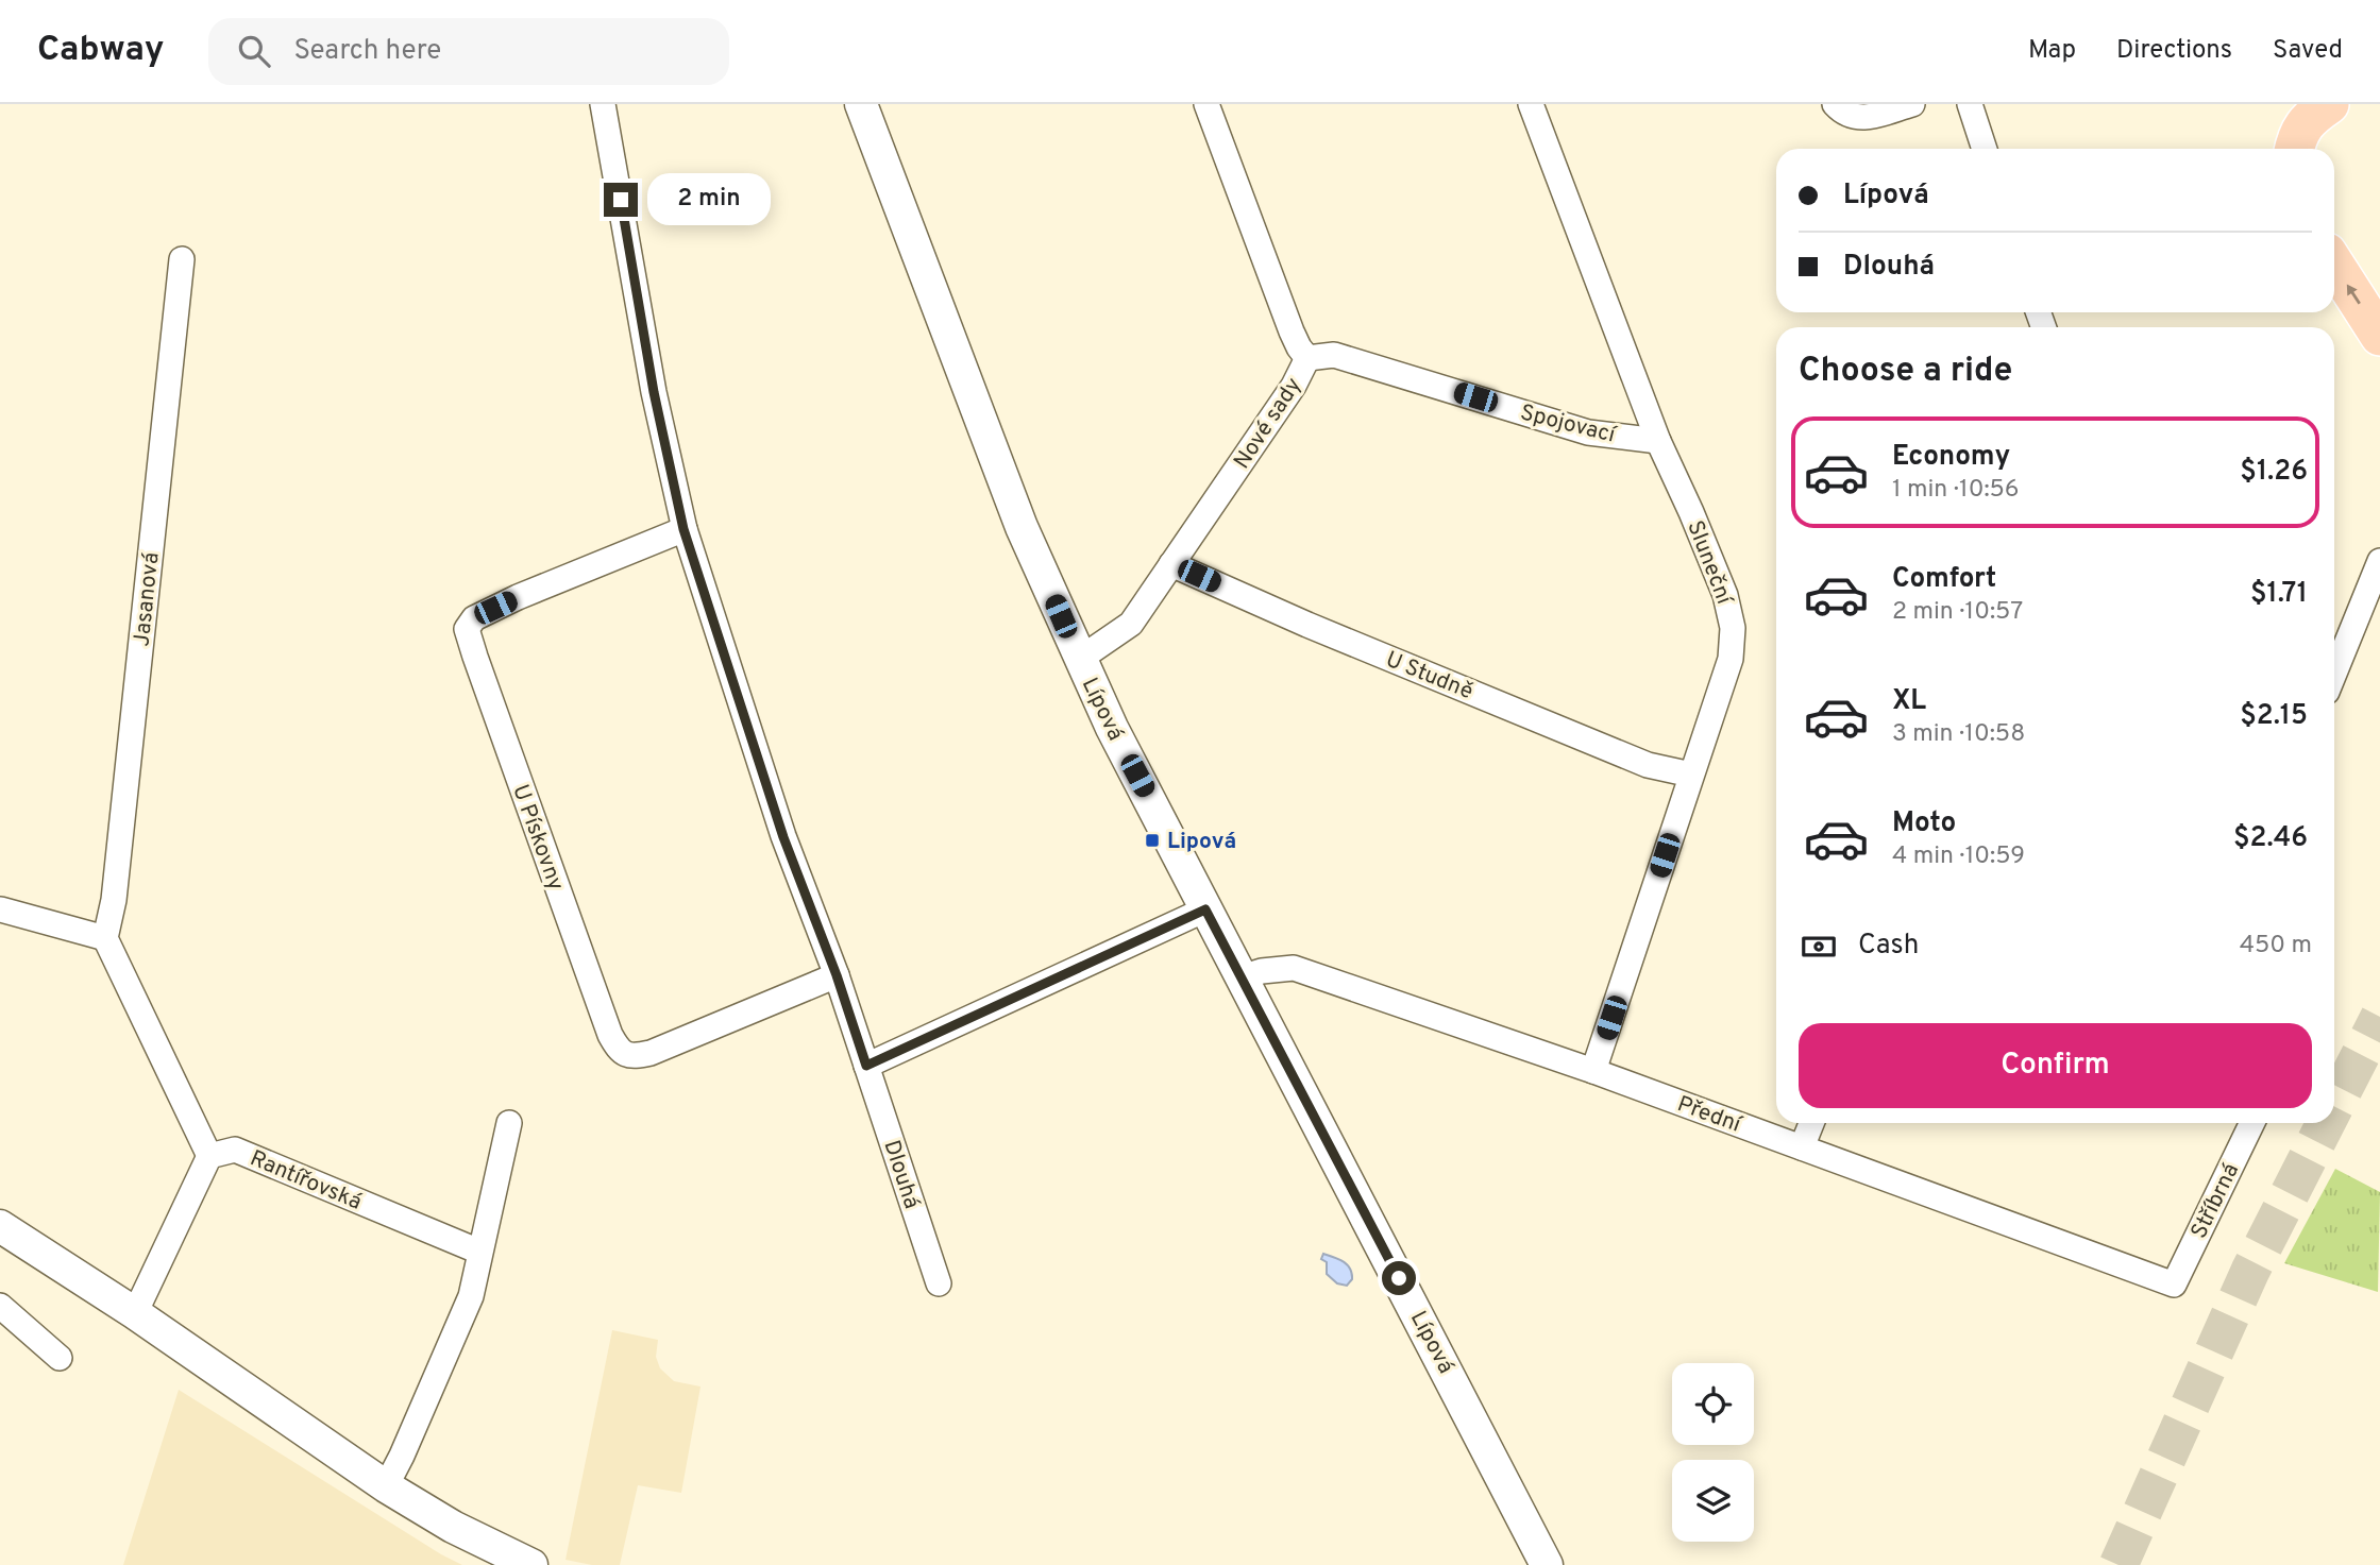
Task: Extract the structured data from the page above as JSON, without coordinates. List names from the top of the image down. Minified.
{"streets":{"street":["Nové sady","Spojovací","Sluneční","Jasanová","U Studně","Lípová","U Pískovny","Přední","Dlouhá","Rantířovská","Stříbrná"]},"crossings":[["Nové sady","Spojovací"],["Nové sady","U Studně"],["Nové sady","Lípová"],["Spojovací","Sluneční"],["Sluneční","U Studně"],["Sluneční","Přední"],["Lípová","Přední"],["U Pískovny","Dlouhá"],["Přední","Stříbrná"]],"places":{"transit":["Lipová"]},"page":{"header":"Cabway","search":"Search here","nav":["Map","Directions","Saved"],"banner":["Lípová","Dlouhá"],"bubble":"2 min","heading":"Choose a ride","list":[{"name":"Economy","note":"1 min · 10:56","value":"$1.26"},{"name":"Comfort","note":"2 min · 10:57","value":"$1.71"},{"name":"XL","note":"3 min · 10:58","value":"$2.15"},{"name":"Moto","note":"4 min · 10:59","value":"$2.46"}],"pay":["Cash","450 m"],"buttons":"Confirm"}}
